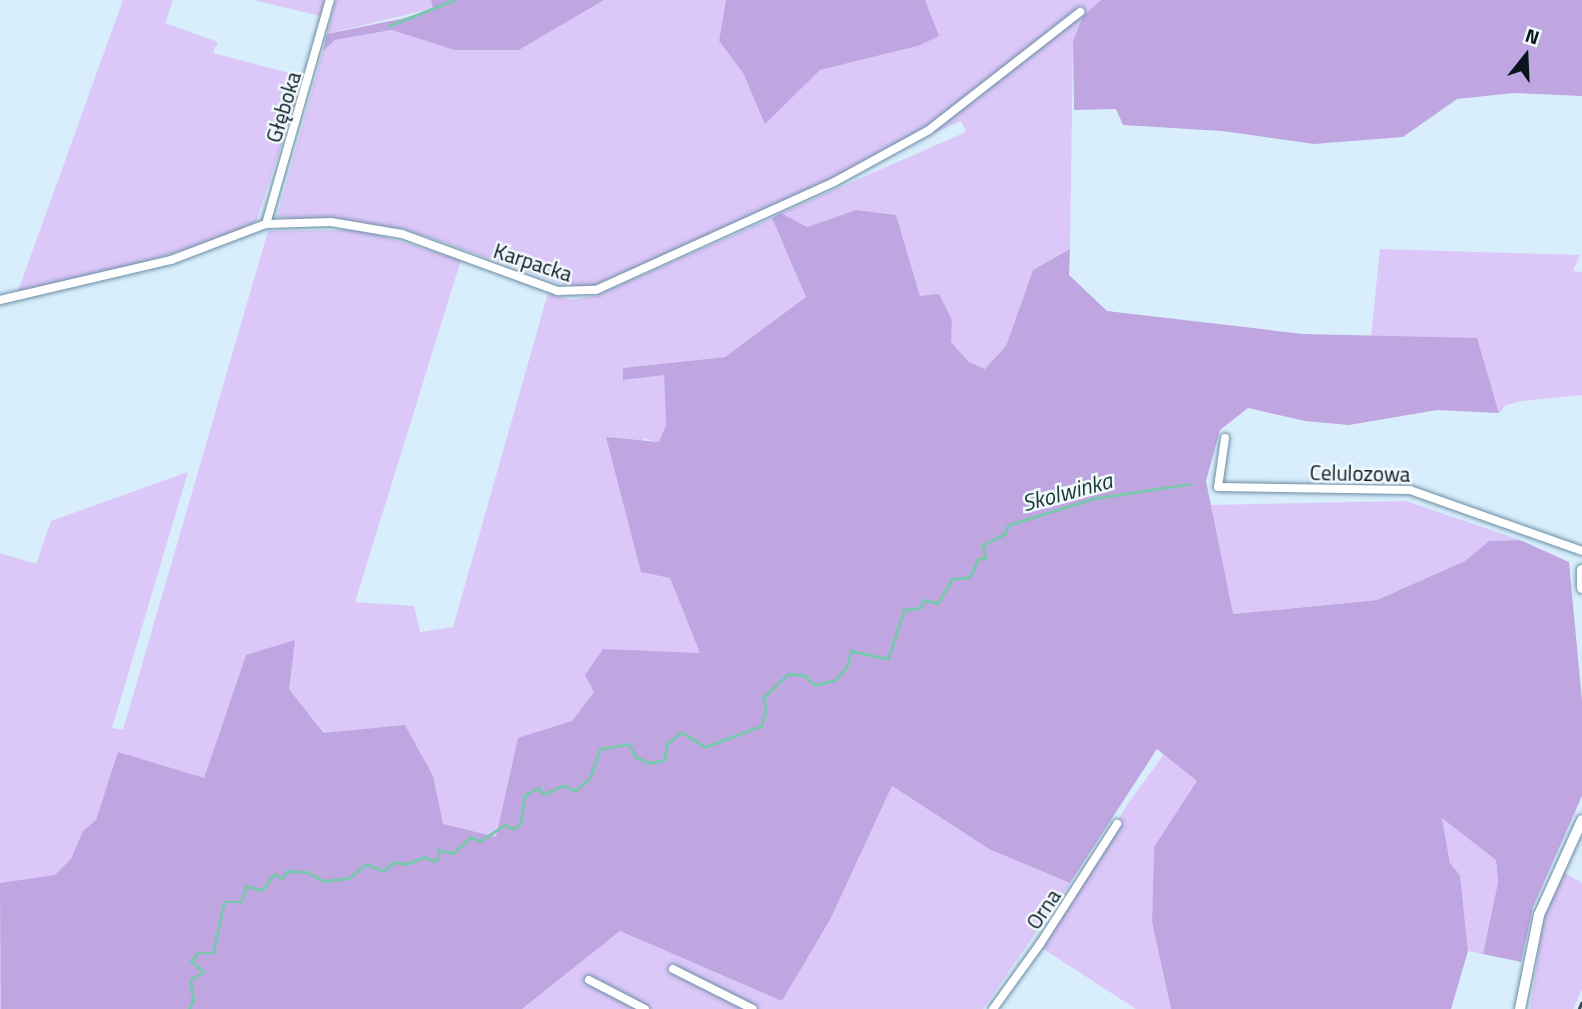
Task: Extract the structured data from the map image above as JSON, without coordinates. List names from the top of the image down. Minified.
{"streets":{"street":["Głęboka","Karpacka","Celulozowa","Orna"]},"crossings":[["Głęboka","Karpacka"]],"water":["Skolwinka"],"north":"top"}
